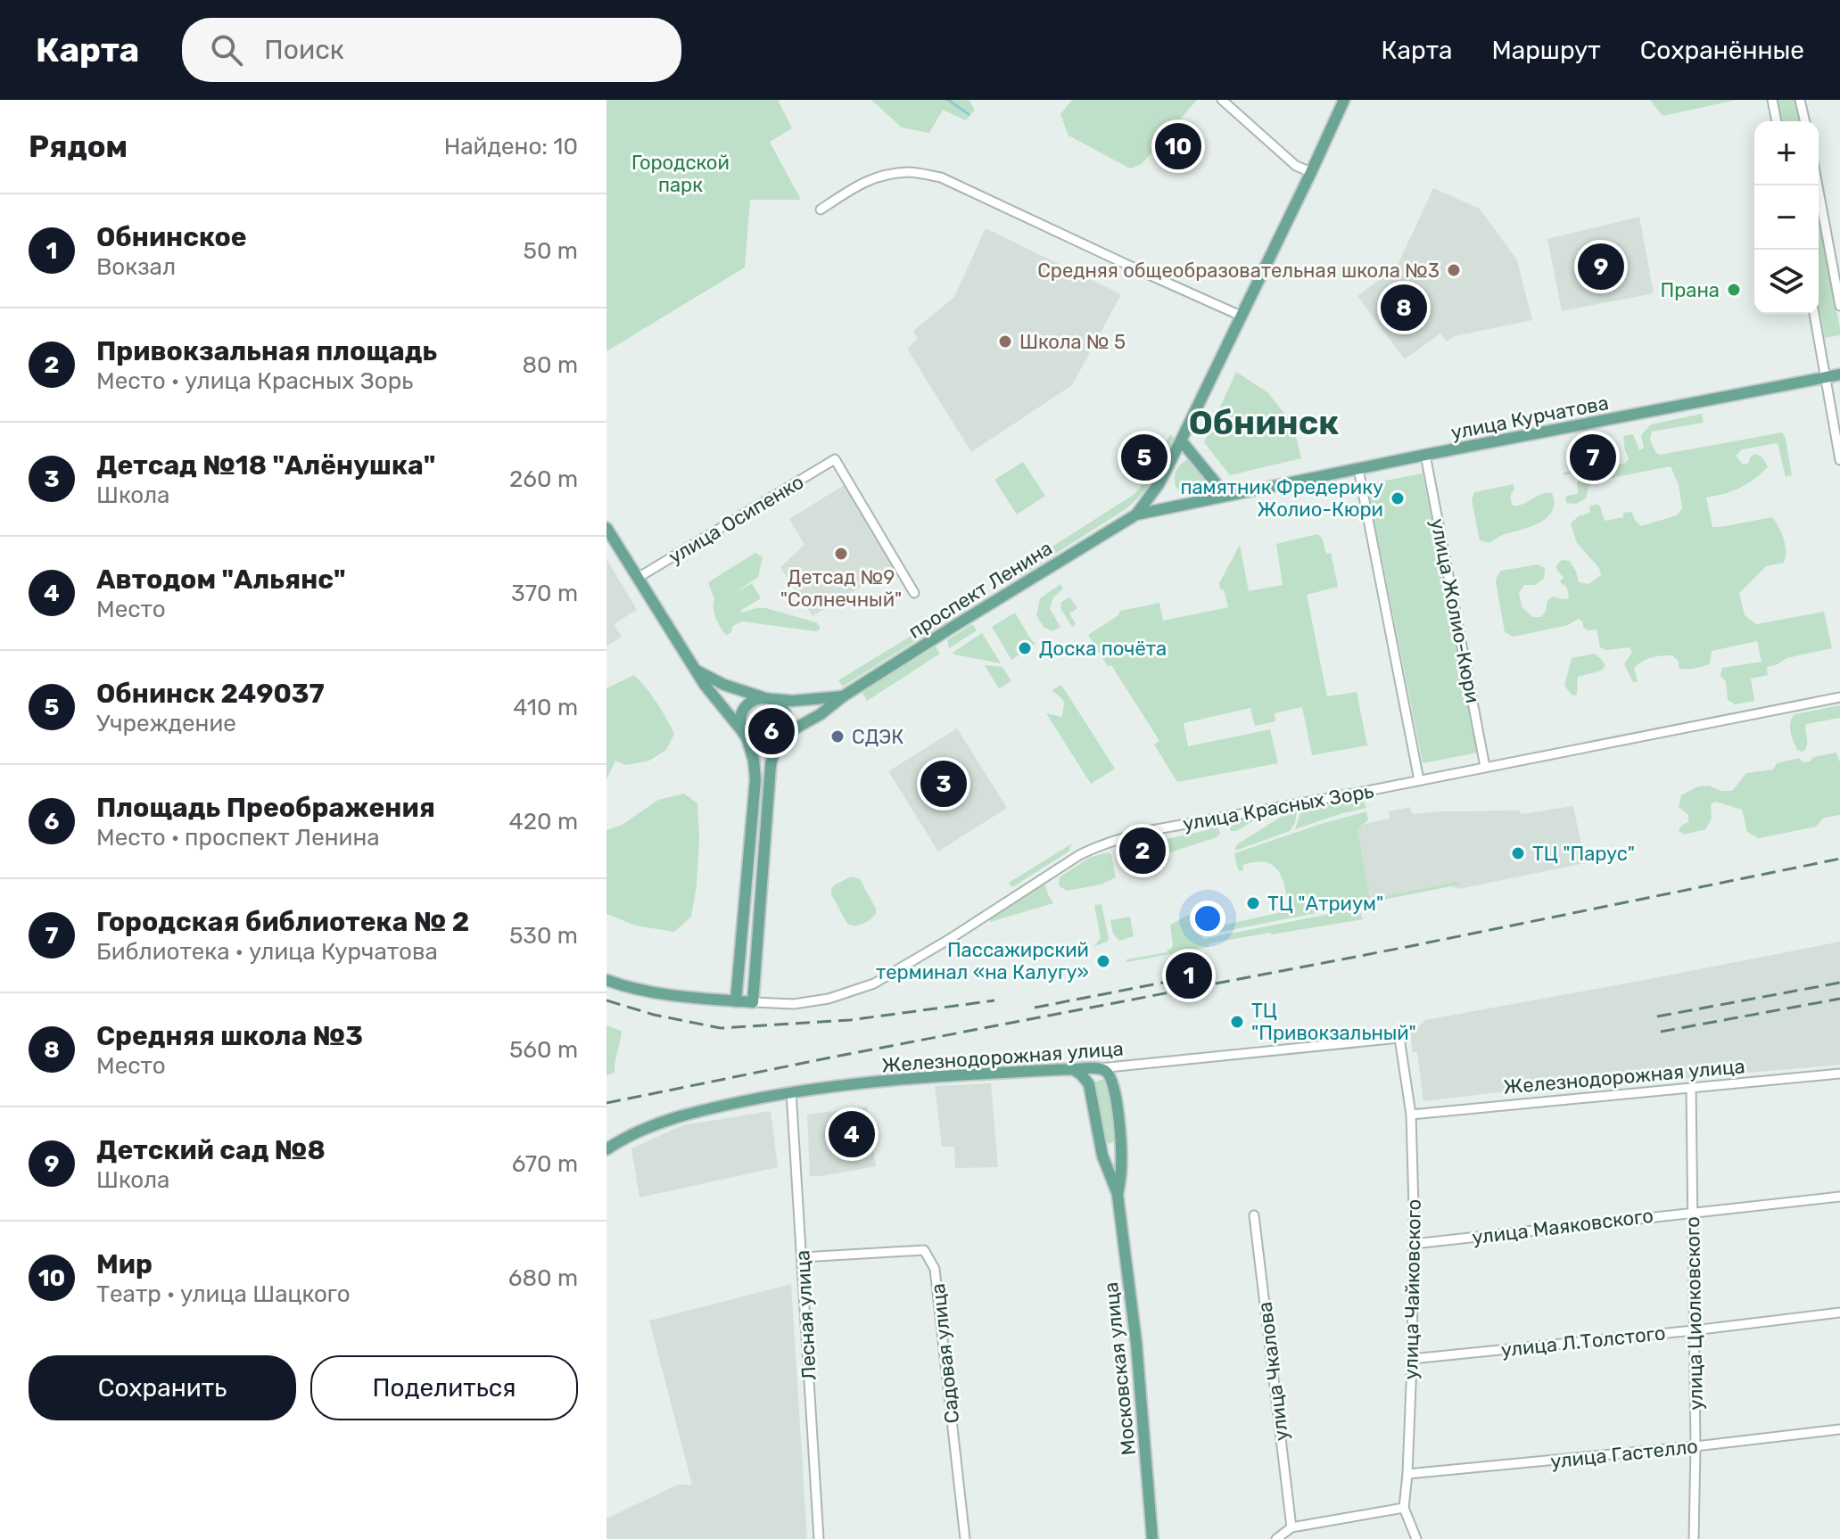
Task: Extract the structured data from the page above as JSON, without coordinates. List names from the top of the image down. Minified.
{"streets":{"main road":["улица Курчатова","проспект Ленина","Железнодорожная улица","Московская улица"],"street":["улица Осипенко","улица Жолио-Кюри","улица Красных Зорь","улица Маяковского","улица Чайковского","улица Циолковского","Лесная улица","улица Л.Толстого","Садовая улица","улица Чкалова","улица Гастелло"]},"crossings":[["улица Курчатова","проспект Ленина"],["улица Курчатова","улица Жолио-Кюри"],["улица Жолио-Кюри","улица Красных Зорь"],["Железнодорожная улица","улица Чайковского"],["Железнодорожная улица","улица Циолковского"],["Железнодорожная улица","Лесная улица"],["улица Маяковского","улица Чайковского"],["улица Маяковского","улица Циолковского"],["улица Чайковского","улица Л.Толстого"],["улица Чайковского","улица Гастелло"],["улица Циолковского","улица Л.Толстого"],["улица Циолковского","улица Гастелло"],["Лесная улица","Садовая улица"]],"districts":["Обнинск"],"parks":["Городской парк"],"places":["Средняя общеобразовательная школа №3","Прана","Школа № 5","памятник Фредерику Жолио-Кюри","Детсад №9 \"Солнечный\"","Доска почёта","СДЭК","ТЦ \"Парус\"","ТЦ \"Атриум\"","Пассажирский терминал «на Калугу»","ТЦ \"Привокзальный\""],"page":{"header":"Карта","search":"Поиск","nav":["Карта","Маршрут","Сохранённые"],"heading":["Рядом","Найдено: 10"],"pins":["10","9","8","5","7","6","3","2","1","4"],"map_buttons":["+","−"],"list":[{"mark":"1","name":"Обнинское","note":"Вокзал","value":"50 m"},{"mark":"2","name":"Привокзальная площадь","note":"Место · улица Красных Зорь","value":"80 m"},{"mark":"3","name":"Детсад №18 \"Алёнушка\"","note":"Школа","value":"260 m"},{"mark":"4","name":"Автодом \"Альянс\"","note":"Место","value":"370 m"},{"mark":"5","name":"Обнинск 249037","note":"Учреждение","value":"410 m"},{"mark":"6","name":"Площадь Преображения","note":"Место · проспект Ленина","value":"420 m"},{"mark":"7","name":"Городская библиотека № 2","note":"Библиотека · улица Курчатова","value":"530 m"},{"mark":"8","name":"Средняя школа №3","note":"Место","value":"560 m"},{"mark":"9","name":"Детский сад №8","note":"Школа","value":"670 m"},{"mark":"10","name":"Мир","note":"Театр · улица Шацкого","value":"680 m"}],"buttons":["Сохранить","Поделиться"]}}
